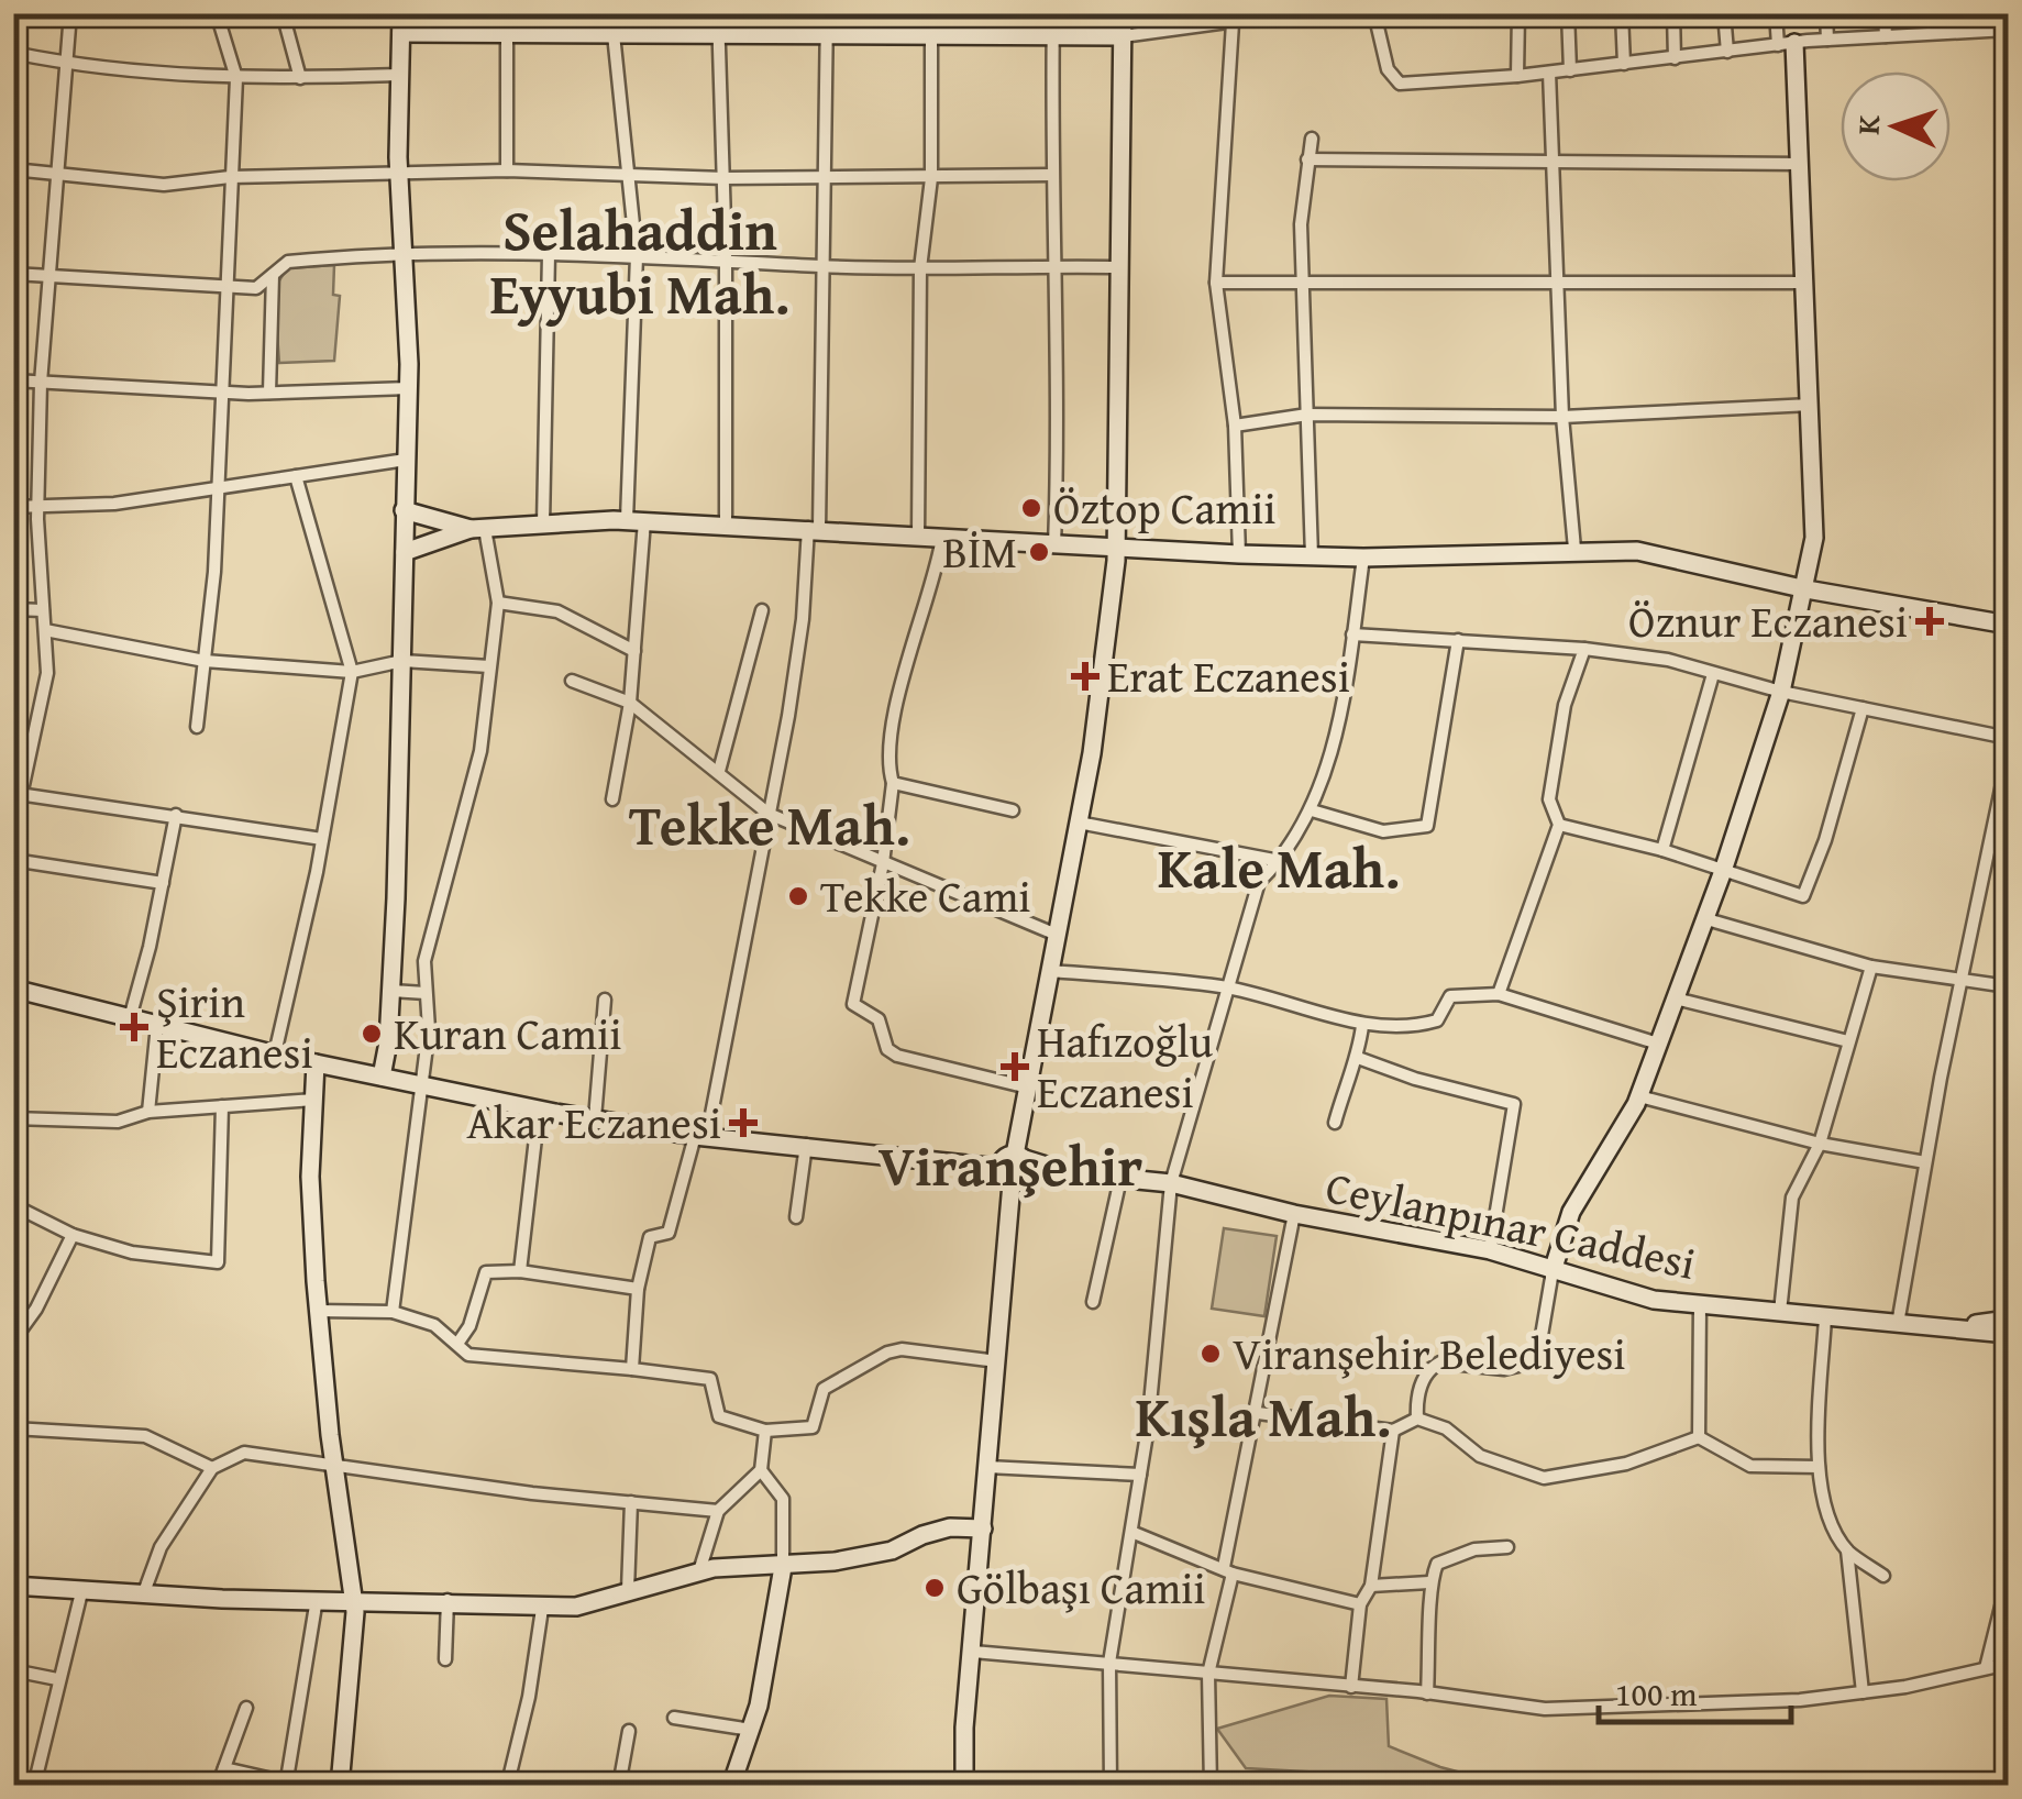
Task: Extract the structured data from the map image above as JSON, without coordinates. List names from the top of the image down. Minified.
{"streets":{"street":["Ceylanpınar Caddesi"]},"districts":["Selahaddin Eyyubi Mah.","Tekke Mah.","Kale Mah.","Viranşehir","Kışla Mah."],"places":{"other":["Öztop Camii","BİM","Tekke Cami","Kuran Camii","Viranşehir Belediyesi","Gölbaşı Camii"],"health":["Öznur Eczanesi","Erat Eczanesi","Şirin Eczanesi","Hafızoğlu Eczanesi","Akar Eczanesi"]},"scale_bar":"100 m","north":"left"}
